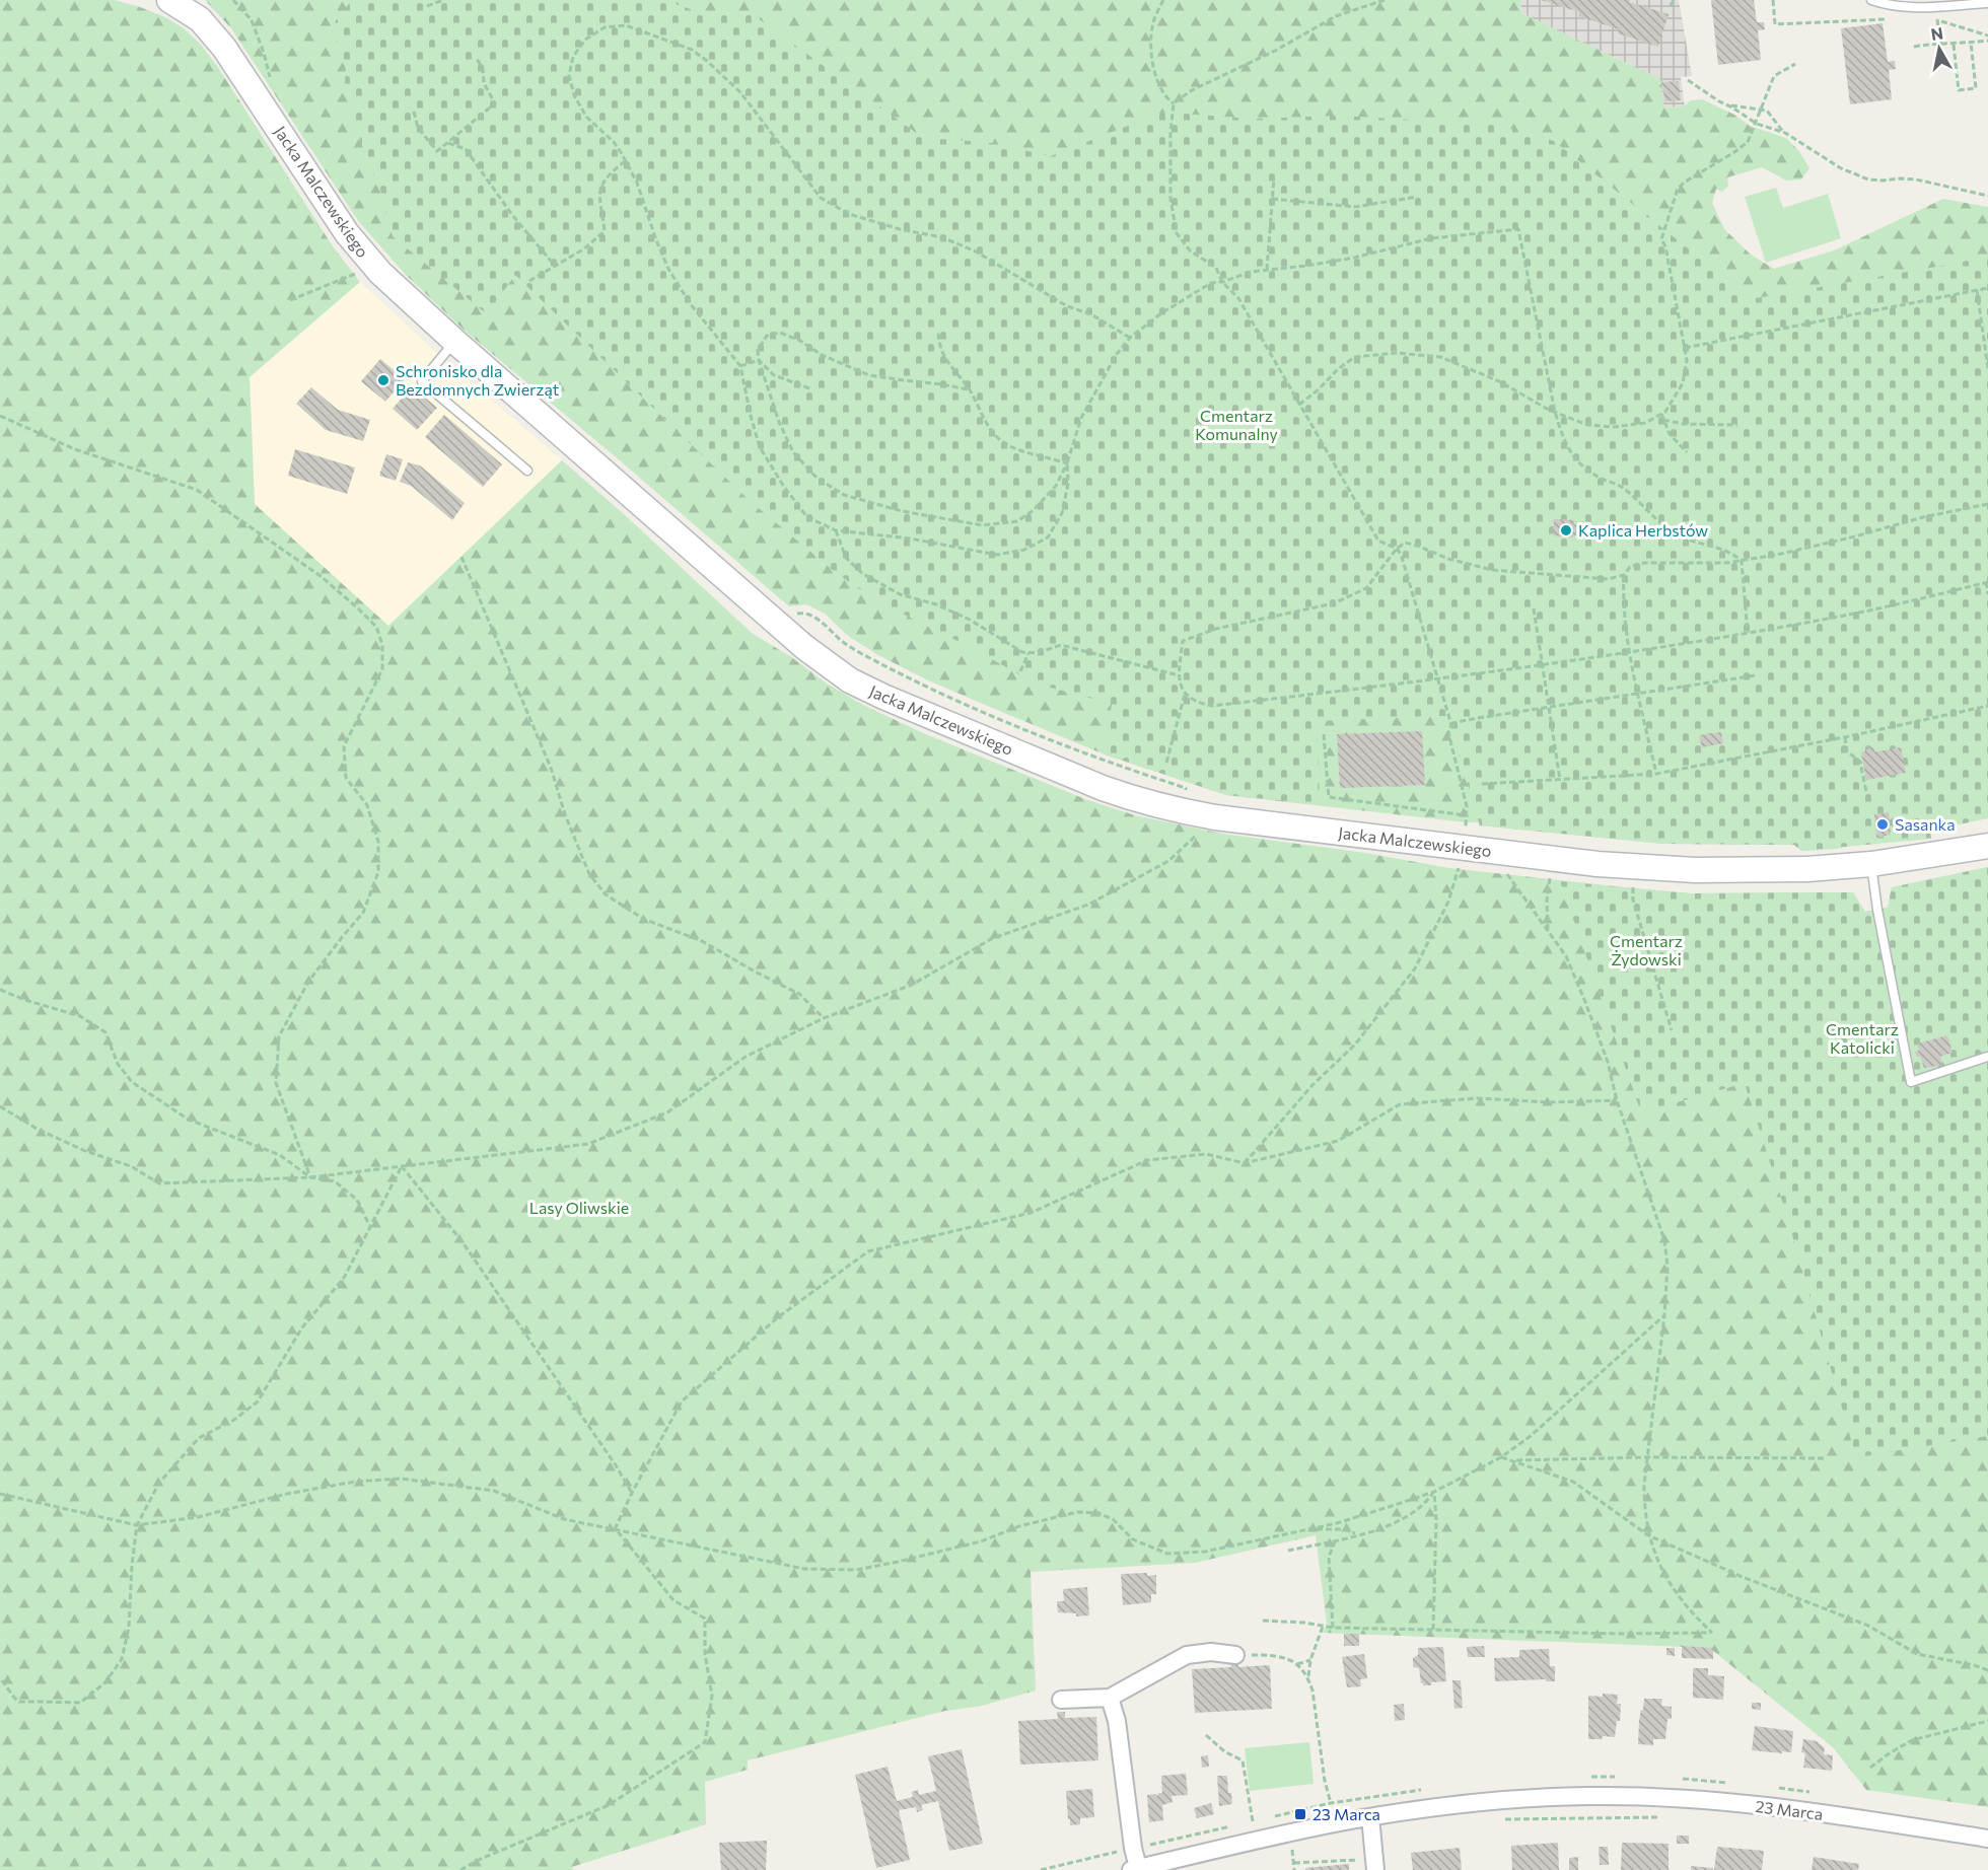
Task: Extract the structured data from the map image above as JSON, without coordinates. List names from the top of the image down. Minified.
{"streets":{"main road":["Jacka Malczewskiego"],"street":["23 Marca"]},"parks":["Cmentarz Komunalny","Cmentarz Żydowski","Cmentarz Katolicki","Lasy Oliwskie"],"places":{"other":["Schronisko dla Bezdomnych Zwierząt","Kaplica Herbstów","Sasanka"],"transit":["23 Marca"]},"north":"top"}
